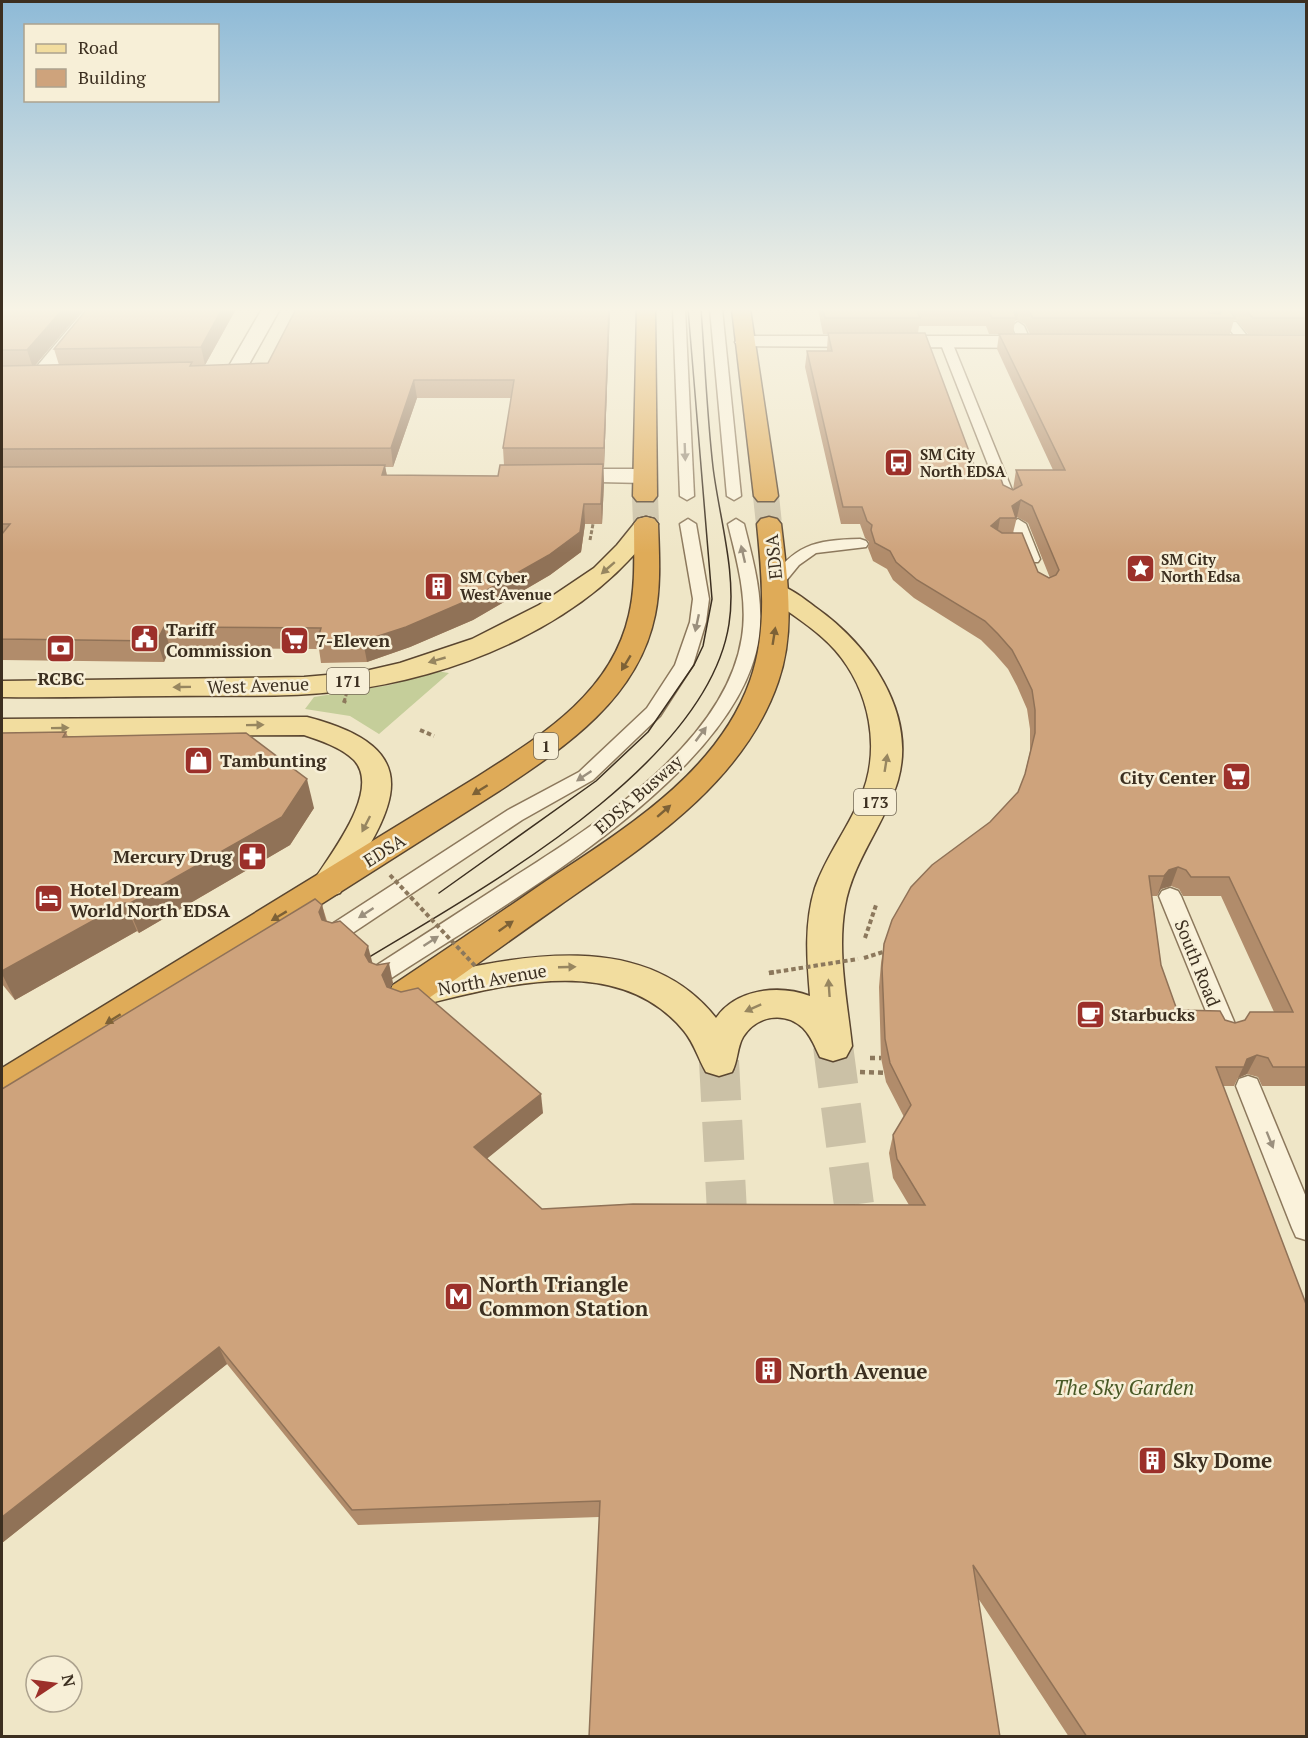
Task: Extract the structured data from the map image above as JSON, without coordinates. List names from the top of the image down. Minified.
{"streets":{"highway":["EDSA","1"],"main road":["171","West Avenue","173","North Avenue"],"lane":["EDSA Busway","South Road"]},"crossings":[["EDSA","West Avenue"],["EDSA","EDSA Busway"],["EDSA","173"],["EDSA","North Avenue"],["EDSA Busway","North Avenue"],["173","North Avenue"]],"one_way":["West Avenue"],"parks":["The Sky Garden"],"places":{"bus stop":["SM City North EDSA"],"place":["SM City North Edsa"],"building":["SM Cyber West Avenue","North Avenue","Sky Dome"],"public building":["Tariff Commission"],"supermarket":["7-Eleven","City Center"],"bank":["RCBC"],"shop":["Tambunting"],"pharmacy":["Mercury Drug"],"hotel":["Hotel Dream World North EDSA"],"cafe":["Starbucks"],"metro station":["North Triangle Common Station"]},"legend":["Road","Building"],"north":"right"}
